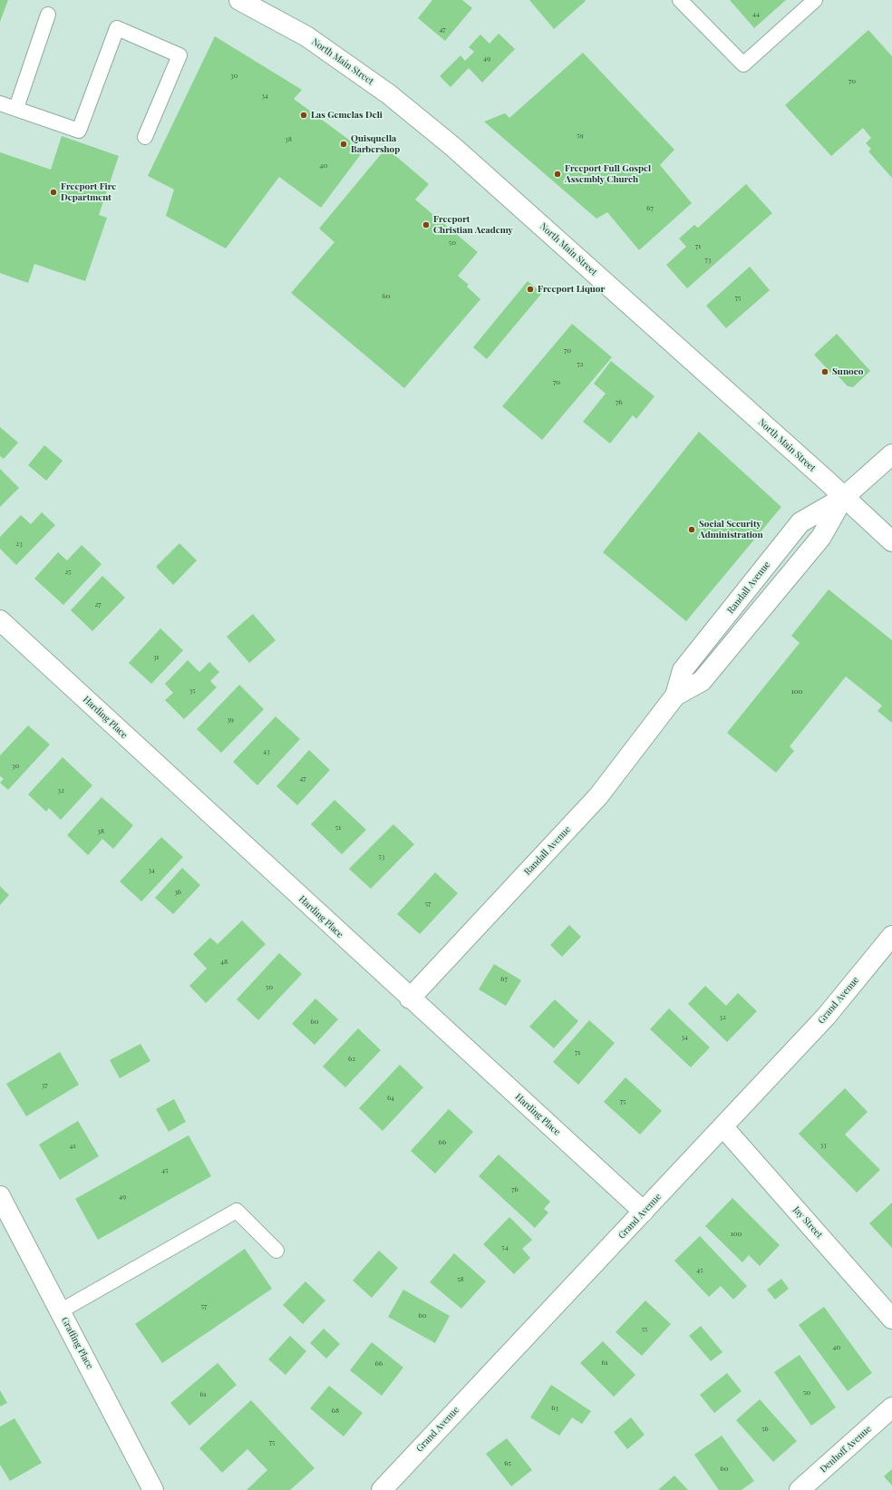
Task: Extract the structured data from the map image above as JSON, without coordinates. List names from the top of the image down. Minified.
{"streets":{"street":["North Main Street","Randall Avenue","Harding Place","Grand Avenue","Jay Street","Graffing Place","Denhoff Avenue"]},"crossings":[["North Main Street","Randall Avenue"],["Randall Avenue","Harding Place"],["Harding Place","Grand Avenue"],["Grand Avenue","Jay Street"]],"places":["Las Gemelas Deli","Quisquella Barbershop","Freeport Full Gospel Assembly Church","Freeport Fire Department","Freeport Christian Academy","Freeport Liquor","Sunoco","Social Security Administration"],"house_numbers":["44","47","49","30","70","34","59","38","40","67","50","71","73","60","75","70","72","70","76","23","25","27","31","35","100","39","43","30","47","32","51","38","53","34","36","57","48","67","50","32","60","34","71","62","37","64","75","66","33","41","45","76","49","100","54","45","58","57","60","55","40","61","66","50","61","63","68","56","75","65","60"]}
